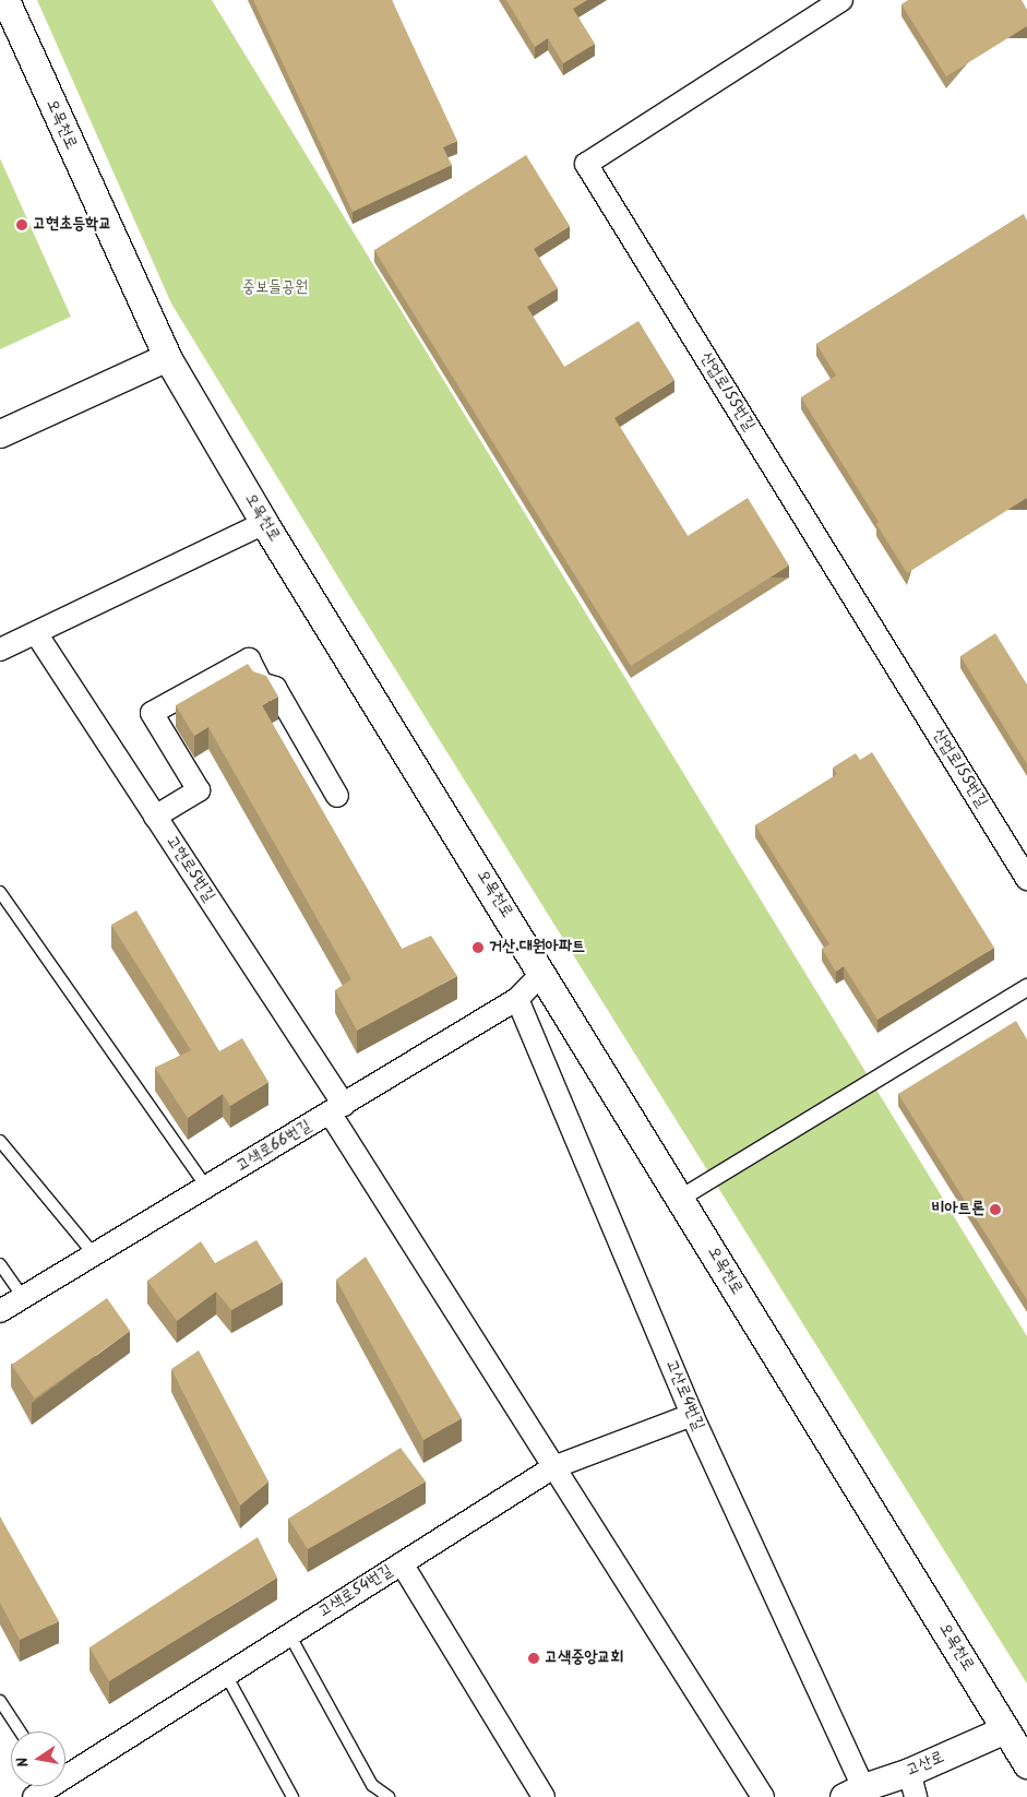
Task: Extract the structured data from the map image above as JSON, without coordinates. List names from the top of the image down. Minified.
{"streets":{"street":["오목천로","산업로155번길","고현로5번길","고색로66번길","고산로4번길","고색로54번길","고산로"]},"crossings":[["오목천로","고색로66번길"],["오목천로","고산로"],["고현로5번길","고색로66번길"],["고현로5번길","고색로54번길"],["고색로66번길","고산로4번길"],["고산로4번길","고색로54번길"],["고산로4번길","고산로"]],"parks":["중보들공원"],"places":["고현초등학교","거산.대원아파트","비아트론","고색중앙교회"],"north":"left"}
